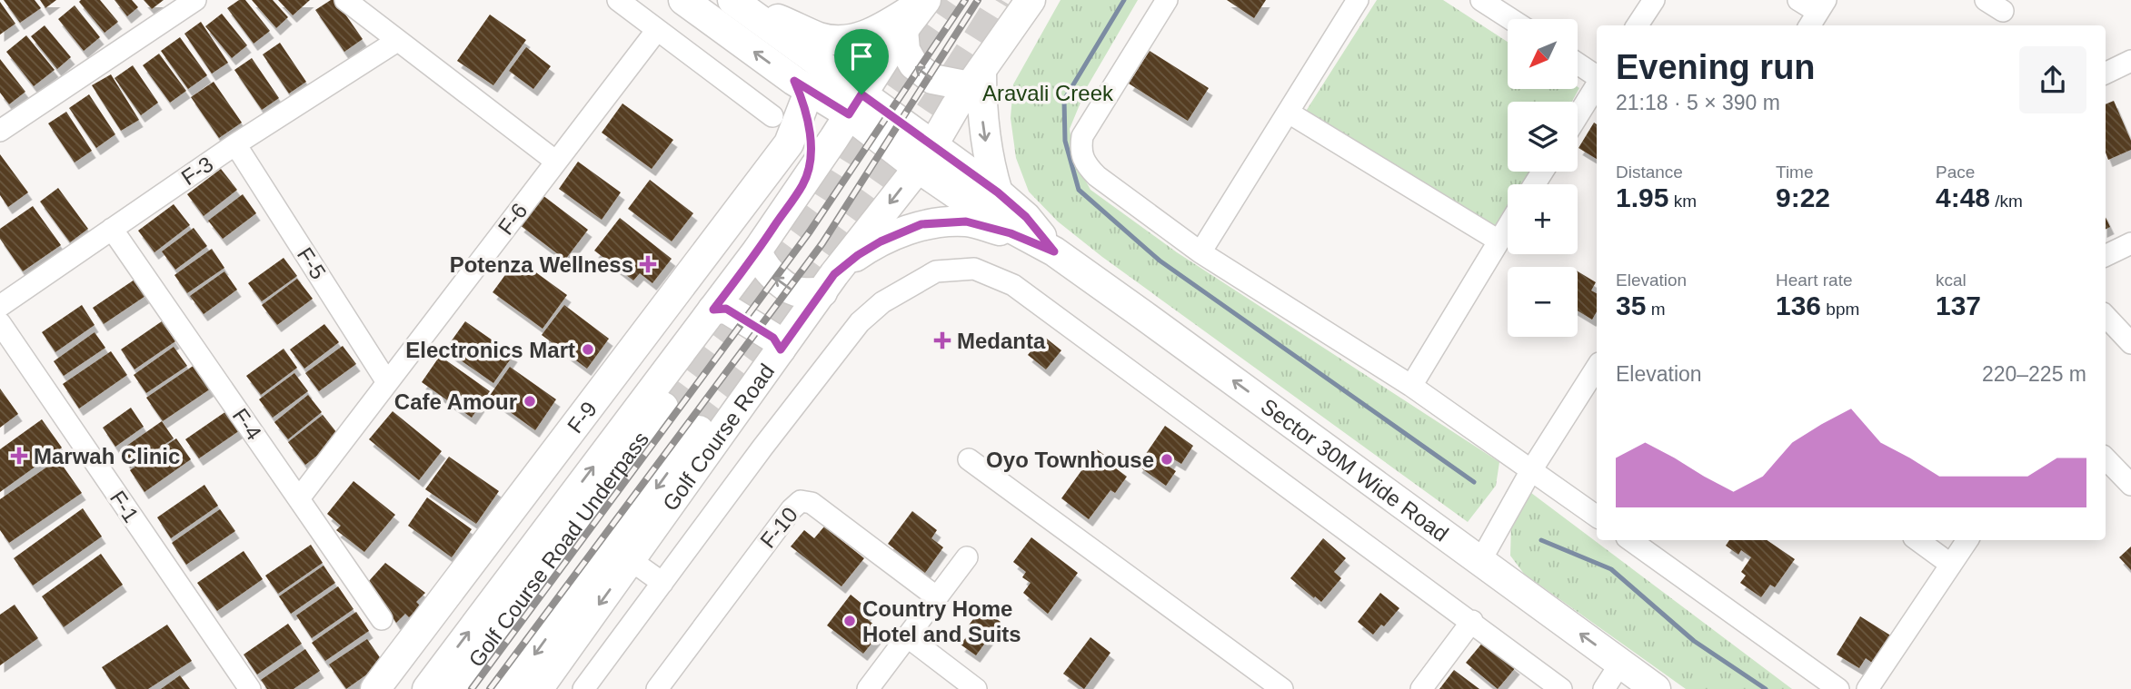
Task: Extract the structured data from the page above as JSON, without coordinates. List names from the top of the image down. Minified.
{"streets":{"main road":["F-9","Golf Course Road","Sector 30M Wide Road","Golf Course Road Underpass"],"street":["F-3","F-6","F-5","F-4","F-1","F-10"]},"crossings":[["F-3","F-5"],["F-3","F-4"],["F-6","F-5"],["F-6","F-4"]],"one_way":["Sector 30M Wide Road"],"parks":["Aravali Creek"],"places":{"health":["Potenza Wellness","Medanta","Marwah Clinic"],"other":["Electronics Mart","Cafe Amour","Oyo Townhouse","Country Home Hotel and Suits"]},"north":"bottom left","page":{"map_buttons":["+","−"],"heading":["Evening run","21:18 · 5 × 390 m"],"stats":[["Distance","1.95 km"],["Time","9:22"],["Pace","4:48 /km"],["Elevation","35 m"],["Heart rate","136 bpm"],["kcal","137"]],"chart":["Elevation","220–225 m"]}}
